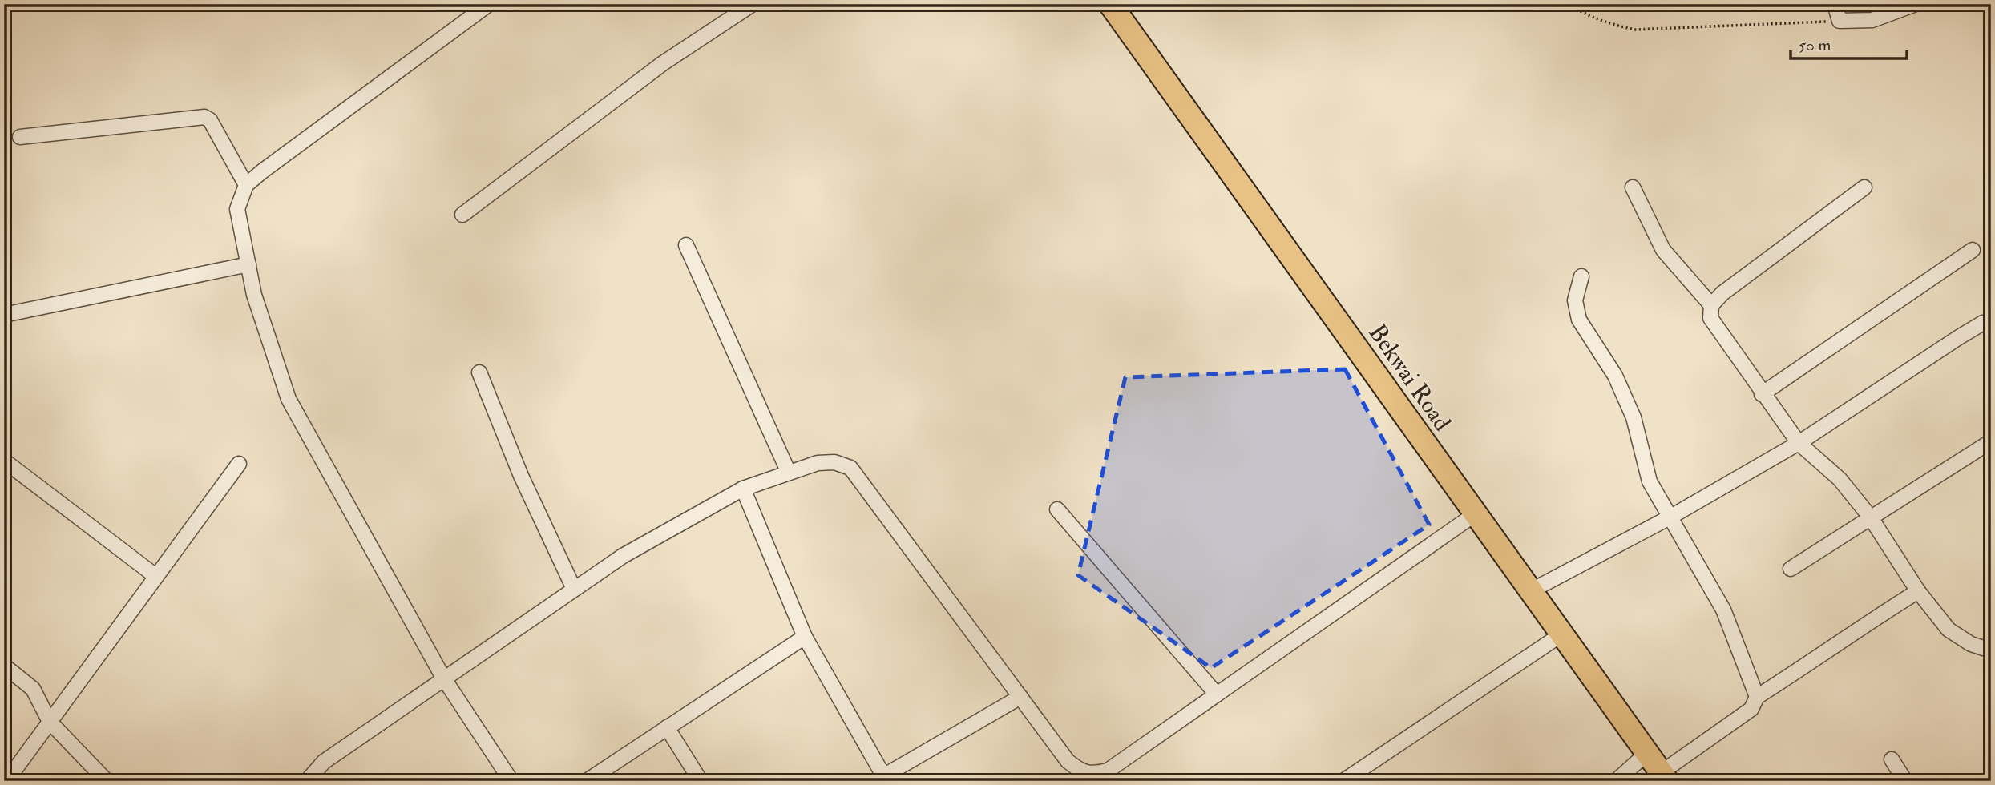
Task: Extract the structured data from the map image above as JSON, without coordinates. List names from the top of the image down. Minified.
{"streets":{"highway":["Bekwai Road"]},"scale_bar":"50 m"}
